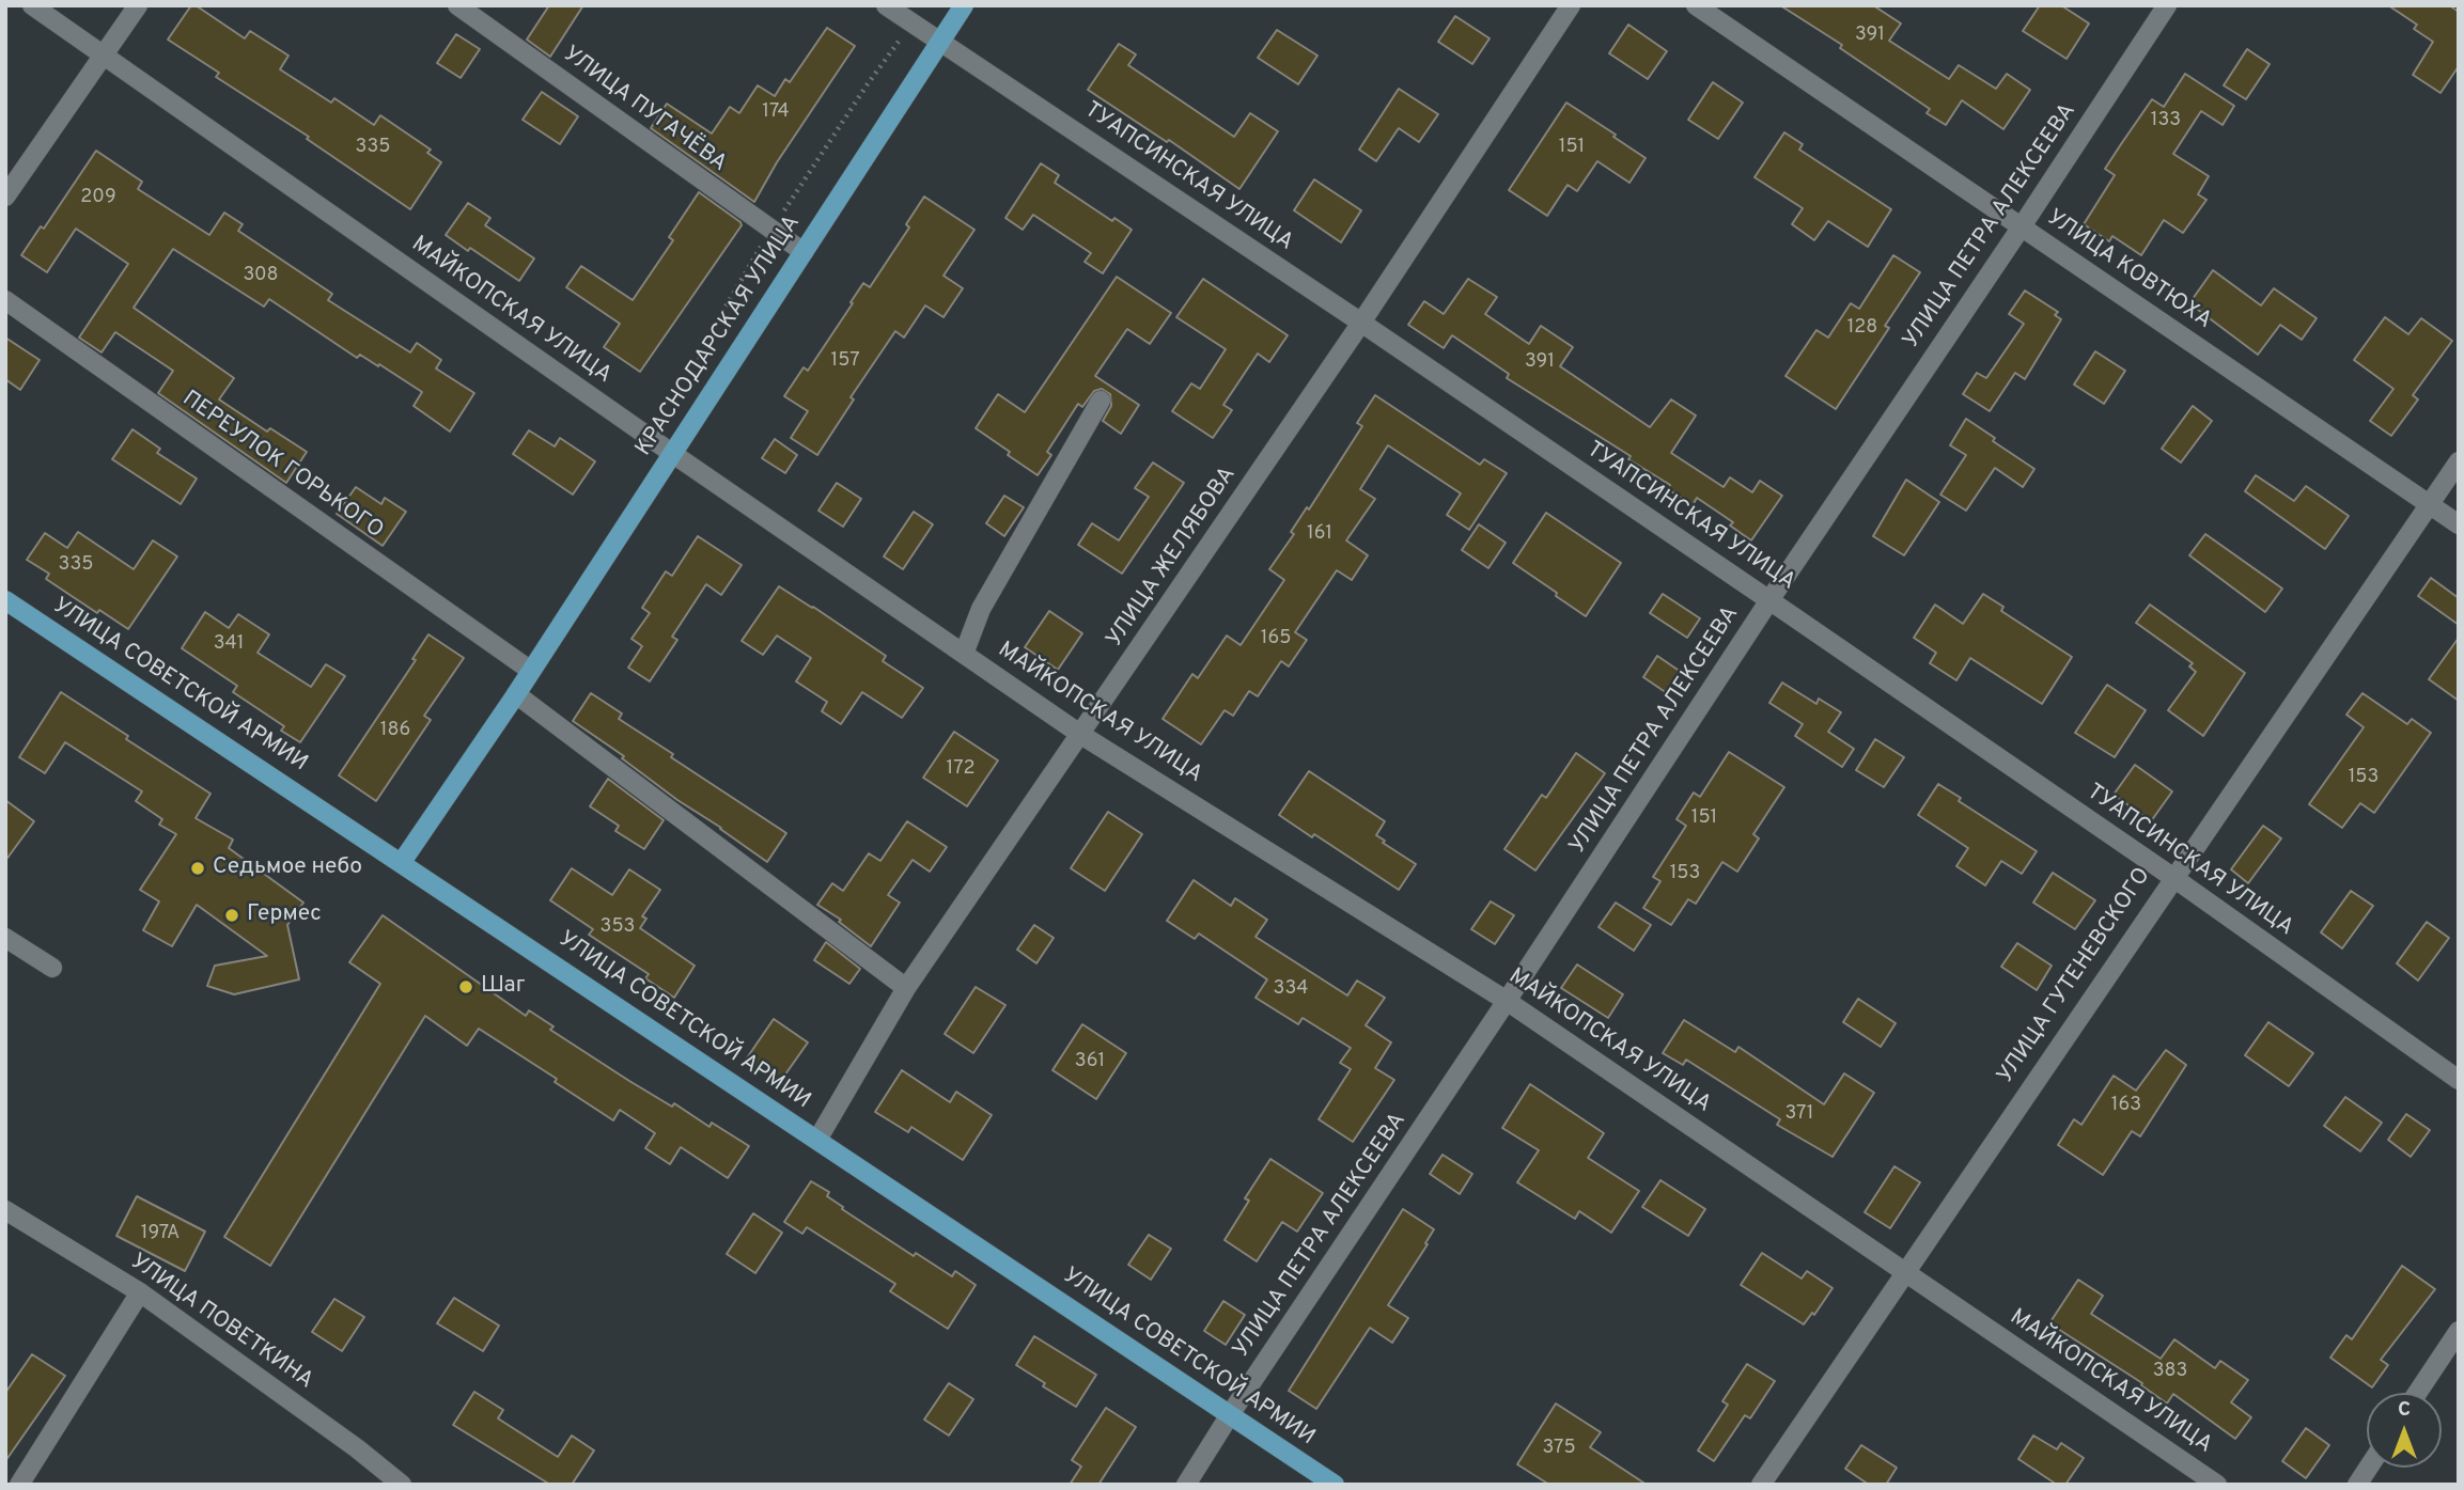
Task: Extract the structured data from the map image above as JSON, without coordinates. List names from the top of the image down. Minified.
{"streets":{"main road":["КРАСНОДАРСКАЯ УЛИЦА","УЛИЦА СОВЕТСКОЙ АРМИИ"],"street":["УЛИЦА ПУГАЧЁВА","ТУАПСИНСКАЯ УЛИЦА","УЛИЦА ПЕТРА АЛЕКСЕЕВА","УЛИЦА КОВТЮХА","МАЙКОПСКАЯ УЛИЦА","ПЕРЕУЛОК ГОРЬКОГО","УЛИЦА ЖЕЛЯБОВА","УЛИЦА ГУТЕНЕВСКОГО","УЛИЦА ПОВЕТКИНА"]},"crossings":[["УЛИЦА ПУГАЧЁВА","КРАСНОДАРСКАЯ УЛИЦА"],["ТУАПСИНСКАЯ УЛИЦА","УЛИЦА ПЕТРА АЛЕКСЕЕВА"],["ТУАПСИНСКАЯ УЛИЦА","КРАСНОДАРСКАЯ УЛИЦА"],["ТУАПСИНСКАЯ УЛИЦА","УЛИЦА ЖЕЛЯБОВА"],["ТУАПСИНСКАЯ УЛИЦА","УЛИЦА ГУТЕНЕВСКОГО"],["УЛИЦА ПЕТРА АЛЕКСЕЕВА","УЛИЦА КОВТЮХА"],["УЛИЦА ПЕТРА АЛЕКСЕЕВА","МАЙКОПСКАЯ УЛИЦА"],["УЛИЦА ПЕТРА АЛЕКСЕЕВА","УЛИЦА СОВЕТСКОЙ АРМИИ"],["УЛИЦА КОВТЮХА","УЛИЦА ГУТЕНЕВСКОГО"],["МАЙКОПСКАЯ УЛИЦА","КРАСНОДАРСКАЯ УЛИЦА"],["МАЙКОПСКАЯ УЛИЦА","УЛИЦА ЖЕЛЯБОВА"],["МАЙКОПСКАЯ УЛИЦА","УЛИЦА ГУТЕНЕВСКОГО"],["КРАСНОДАРСКАЯ УЛИЦА","ПЕРЕУЛОК ГОРЬКОГО"],["КРАСНОДАРСКАЯ УЛИЦА","УЛИЦА СОВЕТСКОЙ АРМИИ"],["УЛИЦА ЖЕЛЯБОВА","УЛИЦА СОВЕТСКОЙ АРМИИ"]],"places":["Седьмое небо","Гермес","Шаг"],"house_numbers":["391","174","133","335","151","209","308","128","157","391","161","335","165","341","186","172","153","151","153","353","334","361","163","371","197А","383","375"],"north":"top"}
